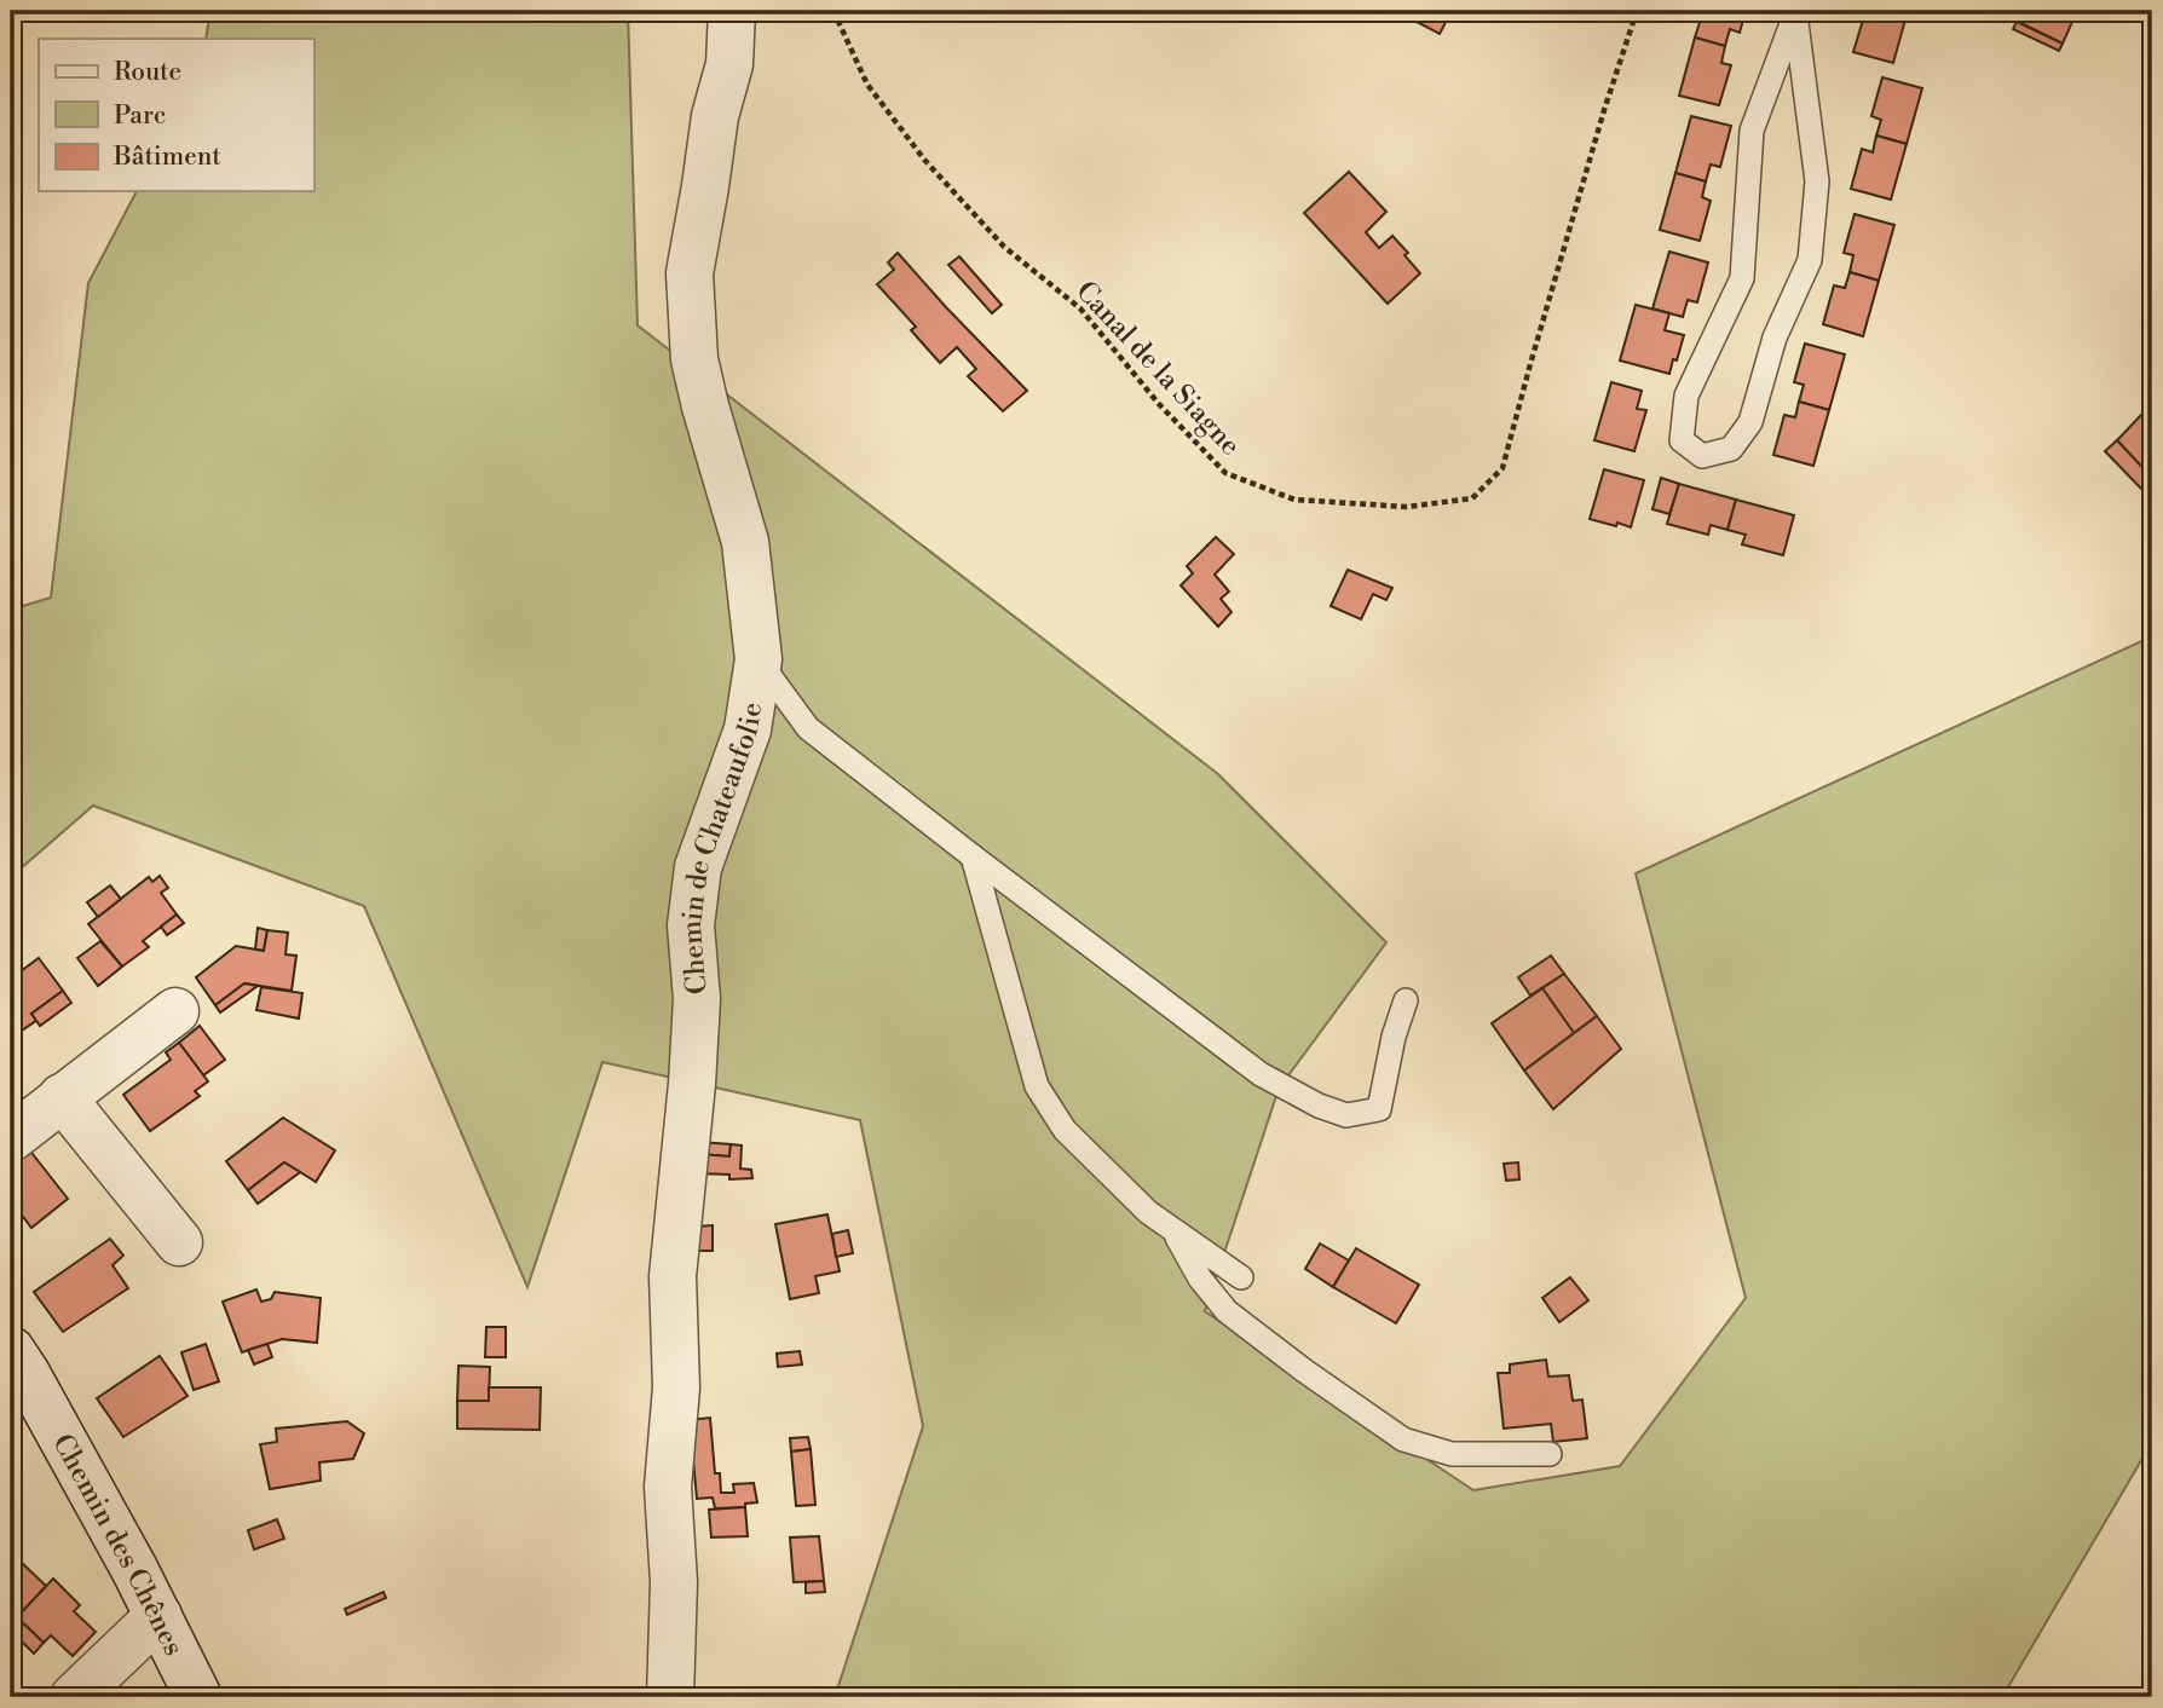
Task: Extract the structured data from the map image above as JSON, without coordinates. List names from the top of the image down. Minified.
{"streets":{"street":["Chemin de Chateaufolie","Chemin des Chênes"],"path":["Canal de la Siagne"]},"legend":["Route","Parc","Bâtiment"]}
